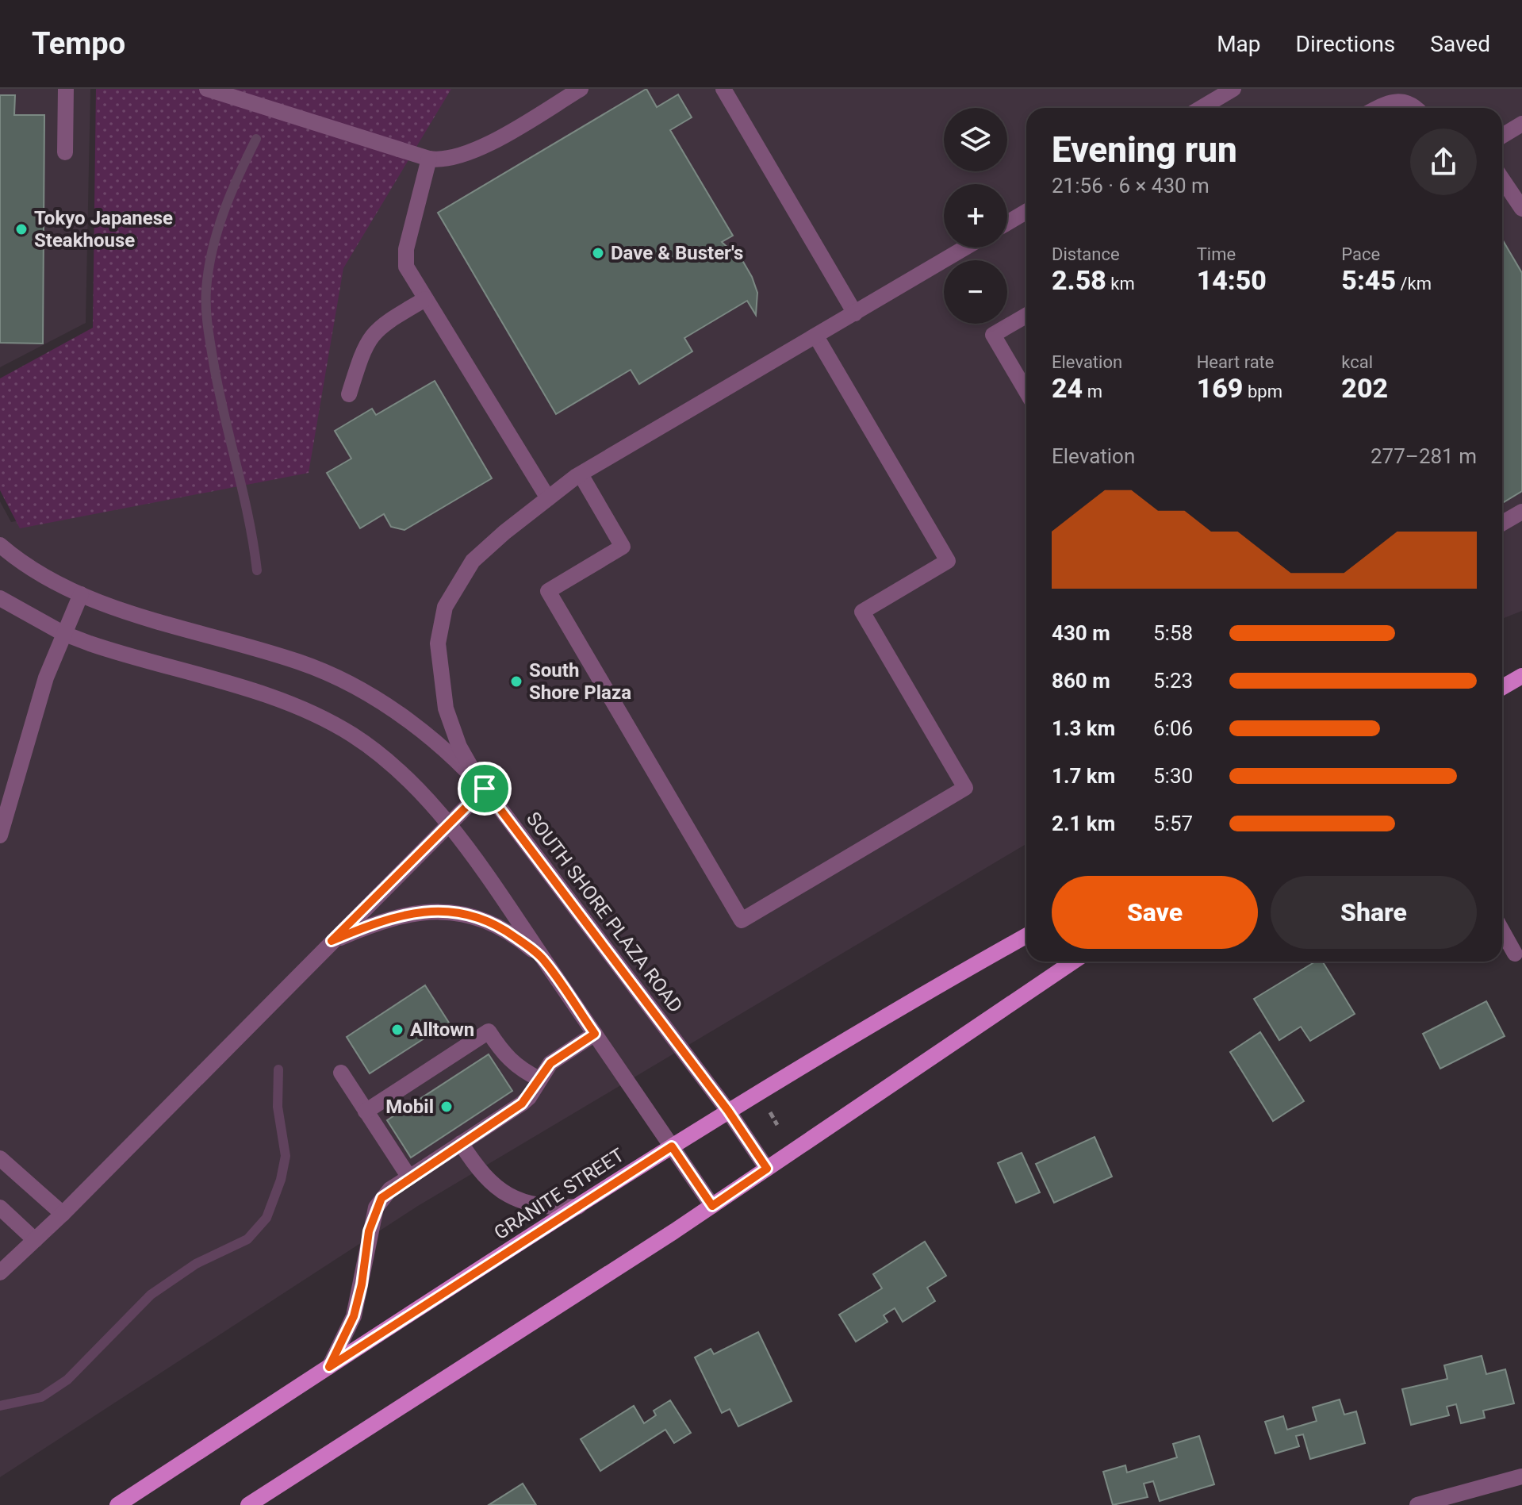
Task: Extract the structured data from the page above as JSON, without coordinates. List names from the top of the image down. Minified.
{"streets":{"main road":["GRANITE STREET"],"street":["SOUTH SHORE PLAZA ROAD"]},"crossings":[["SOUTH SHORE PLAZA ROAD","GRANITE STREET"]],"places":["Tokyo Japanese Steakhouse","Dave & Buster's","South Shore Plaza","Alltown","Mobil"],"page":{"header":"Tempo","nav":["Map","Directions","Saved"],"map_buttons":["+","−"],"heading":["Evening run","21:56 · 6 × 430 m"],"stats":[["Distance","2.58 km"],["Time","14:50"],["Pace","5:45 /km"],["Elevation","24 m"],["Heart rate","169 bpm"],["kcal","202"]],"chart":["Elevation","277–281 m"],"list":[{"name":"430 m","note":"5:58"},{"name":"860 m","note":"5:23"},{"name":"1.3 km","note":"6:06"},{"name":"1.7 km","note":"5:30"},{"name":"2.1 km","note":"5:57"}],"buttons":["Save","Share"]}}
